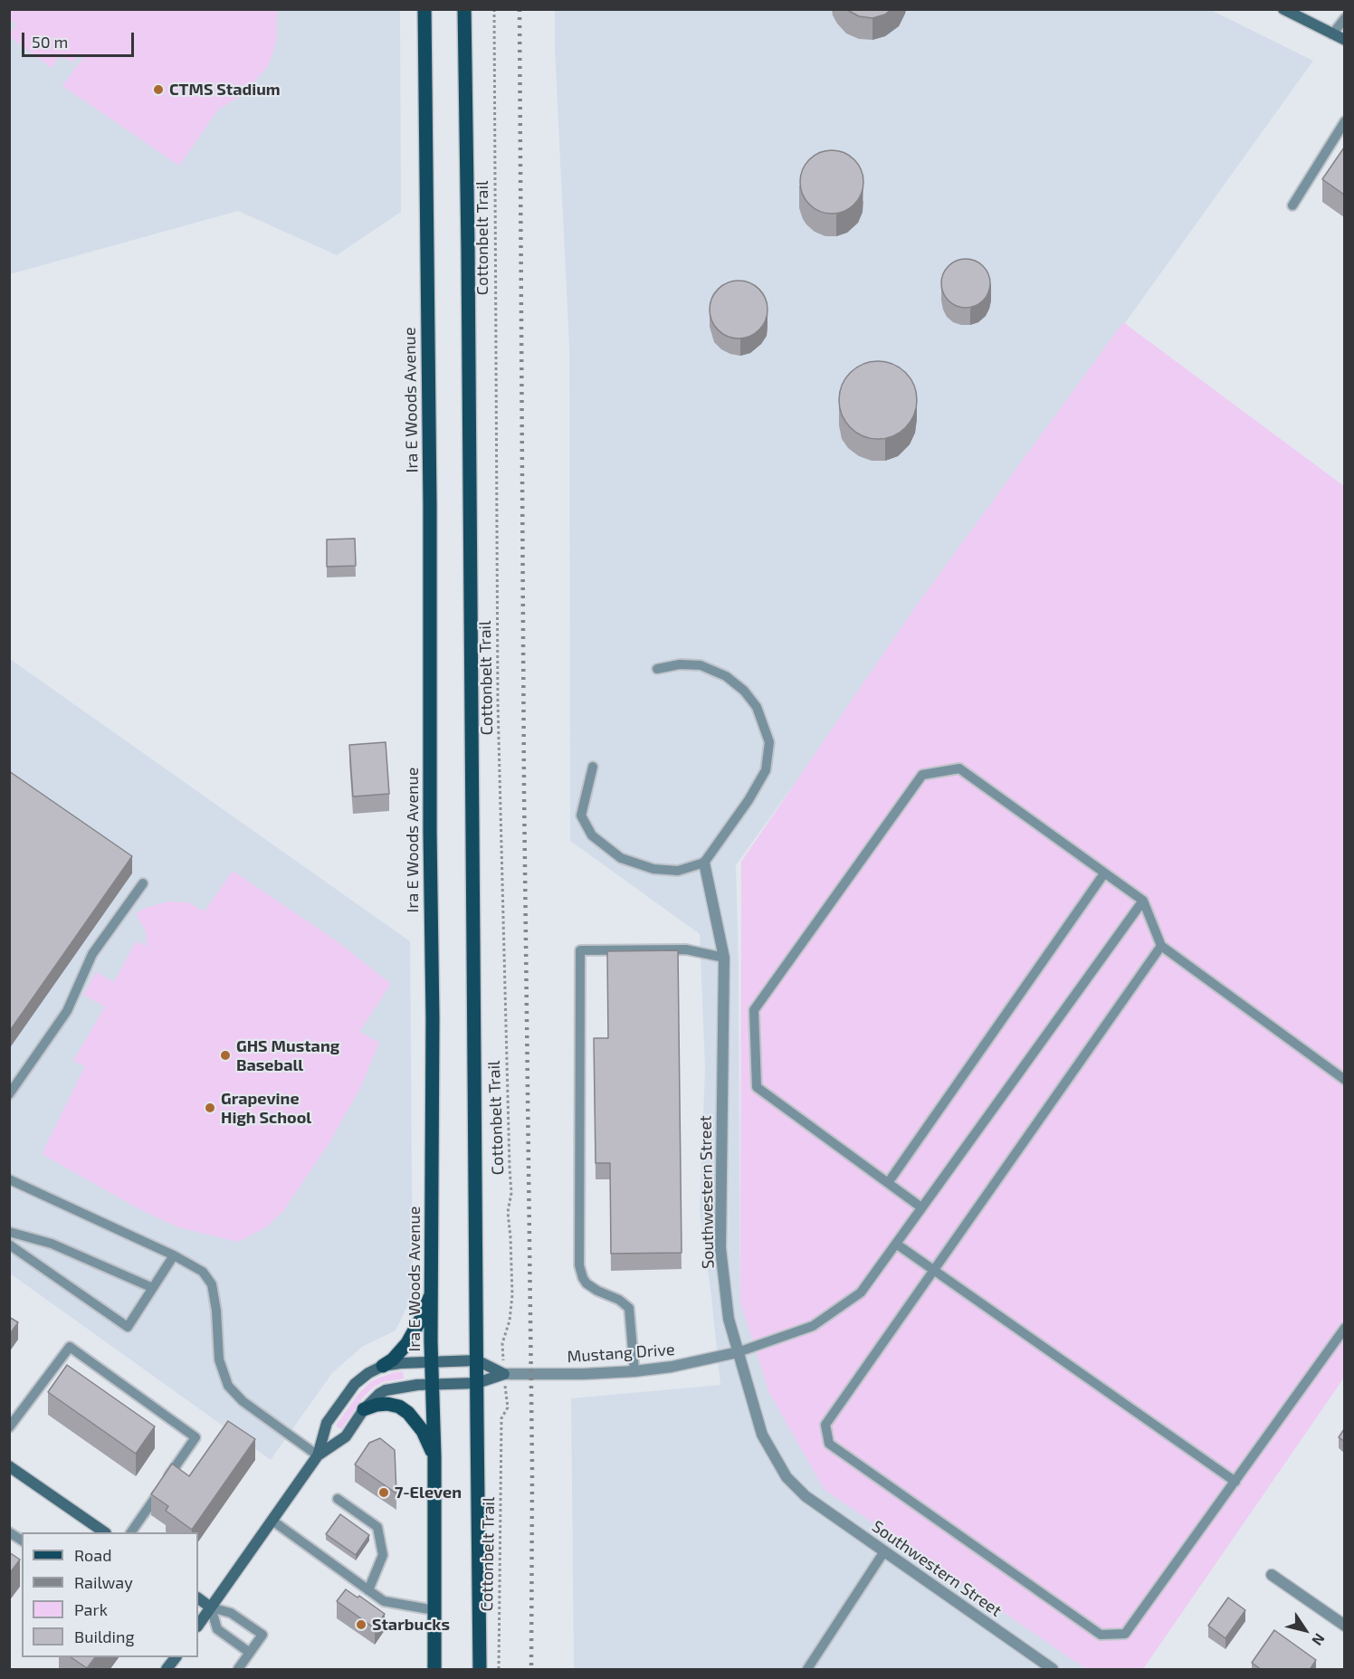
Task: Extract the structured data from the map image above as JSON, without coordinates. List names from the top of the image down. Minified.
{"streets":{"main road":["Ira E Woods Avenue","Mustang Drive"],"street":["Southwestern Street"],"path":["Cottonbelt Trail"]},"crossings":[["Cottonbelt Trail","Mustang Drive"],["Ira E Woods Avenue","Mustang Drive"],["Southwestern Street","Mustang Drive"]],"places":["CTMS Stadium","GHS Mustang Baseball","Grapevine High School","7-Eleven","Starbucks"],"legend":["Road","Railway","Park","Building"],"scale_bar":"50 m","north":"bottom right"}
